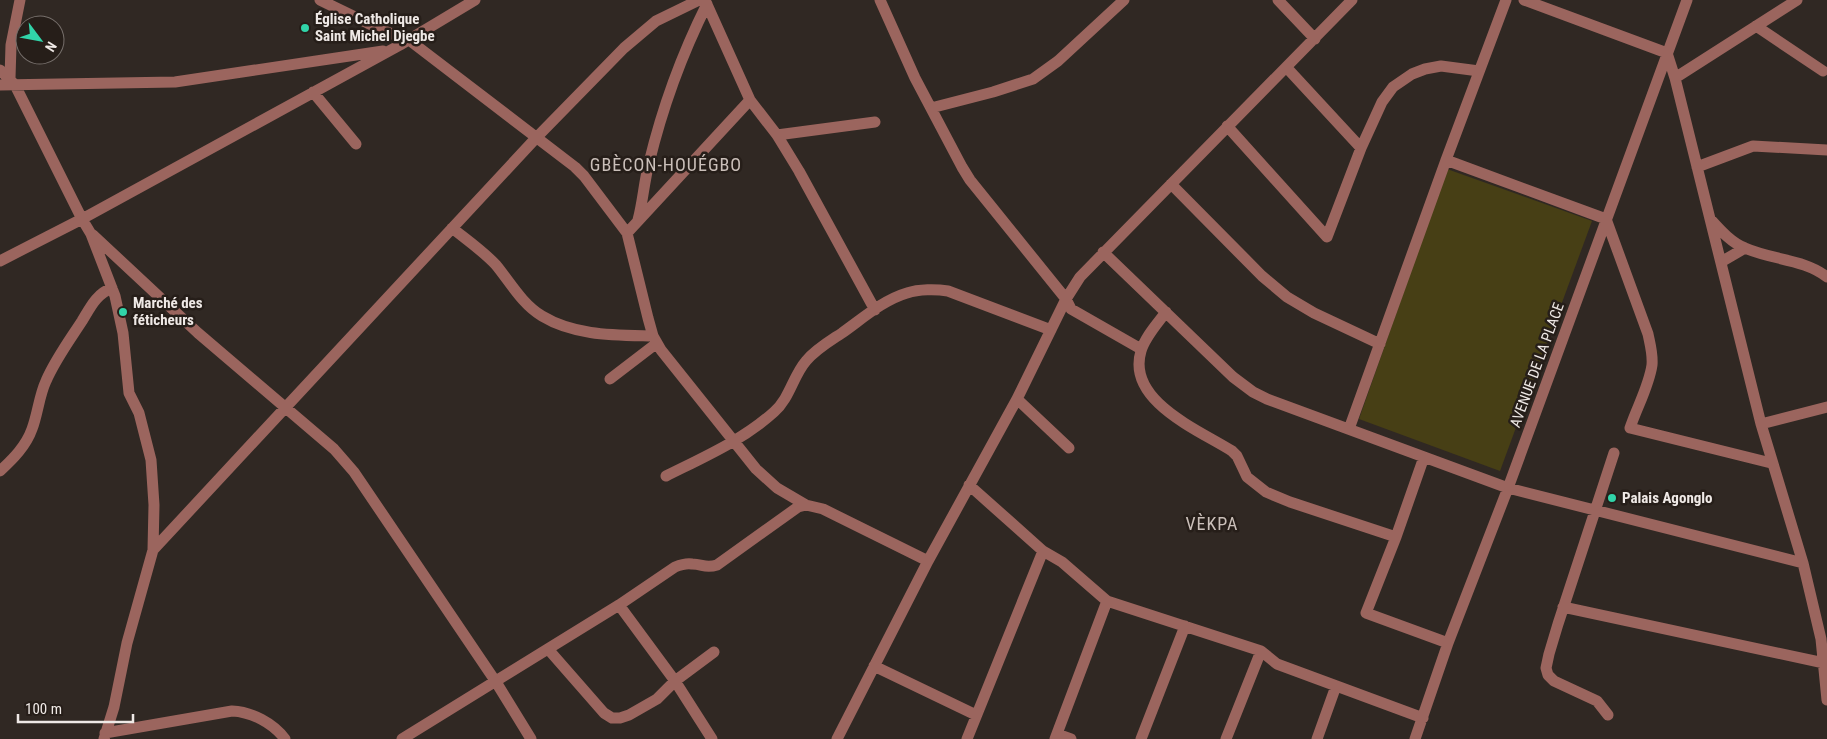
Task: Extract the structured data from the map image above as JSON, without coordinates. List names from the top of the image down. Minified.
{"streets":{"street":["AVENUE DE LA PLACE"]},"districts":["GBÈCON-HOUÉGBO","VÈKPA"],"places":["Église Catholique Saint Michel Djegbe","Marché des féticheurs","Palais Agonglo"],"scale_bar":"100 m","north":"bottom right"}
